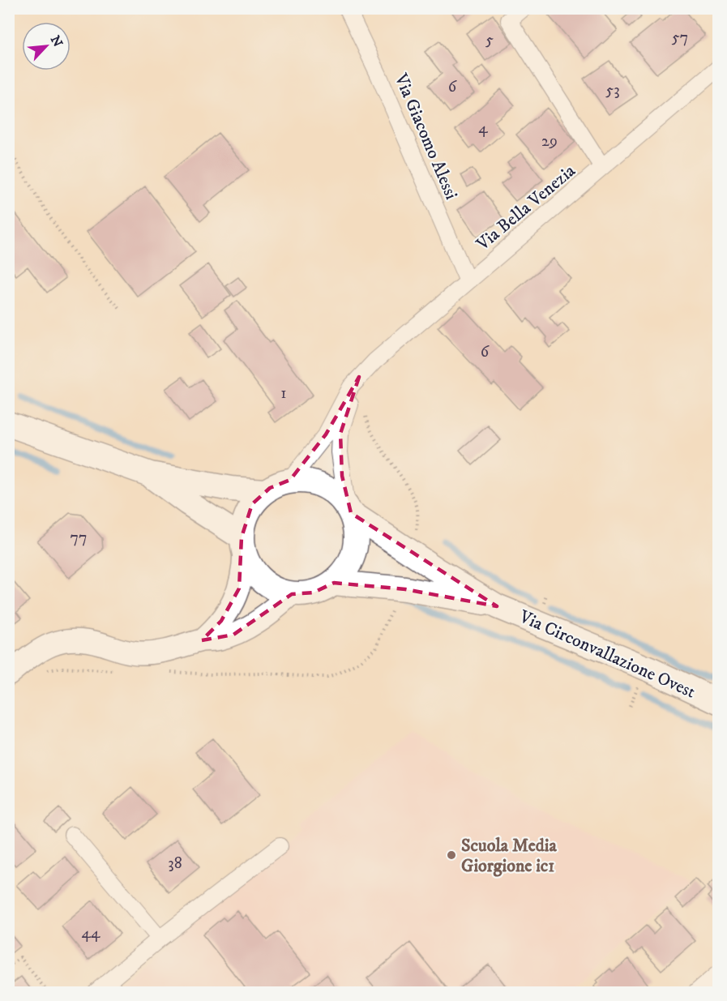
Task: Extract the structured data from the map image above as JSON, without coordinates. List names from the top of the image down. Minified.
{"streets":{"main road":["Via Circonvallazione Ovest"],"street":["Via Giacomo Alessi","Via Bella Venezia"]},"crossings":[["Via Giacomo Alessi","Via Bella Venezia"],["Via Bella Venezia","Via Circonvallazione Ovest"]],"places":["Scuola Media Giorgione ic1"],"house_numbers":["57","5","6","53","4","29","6","1","77","38","44"],"north":"top right"}
